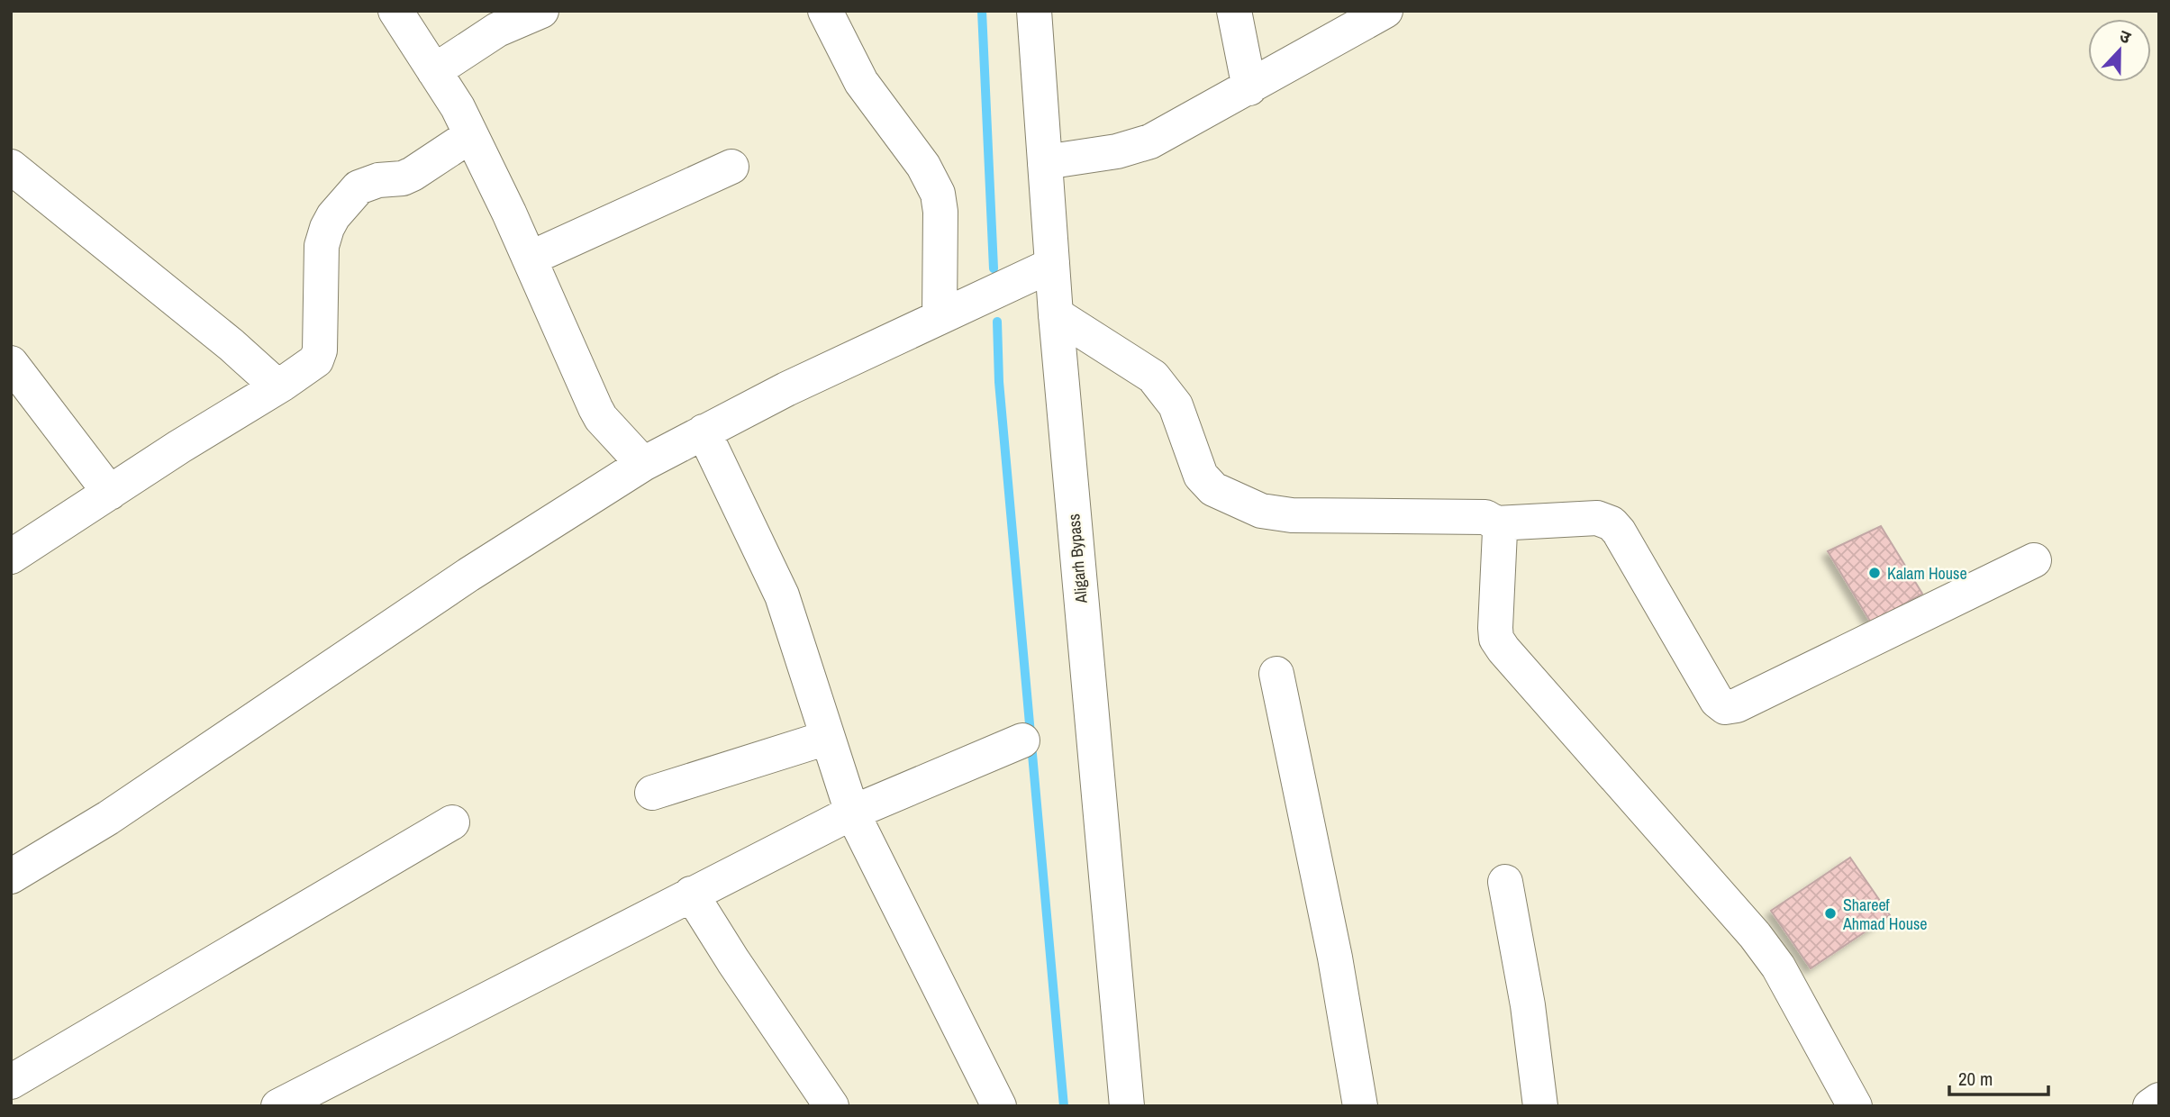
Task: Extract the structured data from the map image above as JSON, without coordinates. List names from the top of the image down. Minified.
{"streets":{"main road":["Aligarh Bypass"]},"places":["Kalam House","Shareef Ahmad House"],"scale_bar":"20 m","north":"top"}
